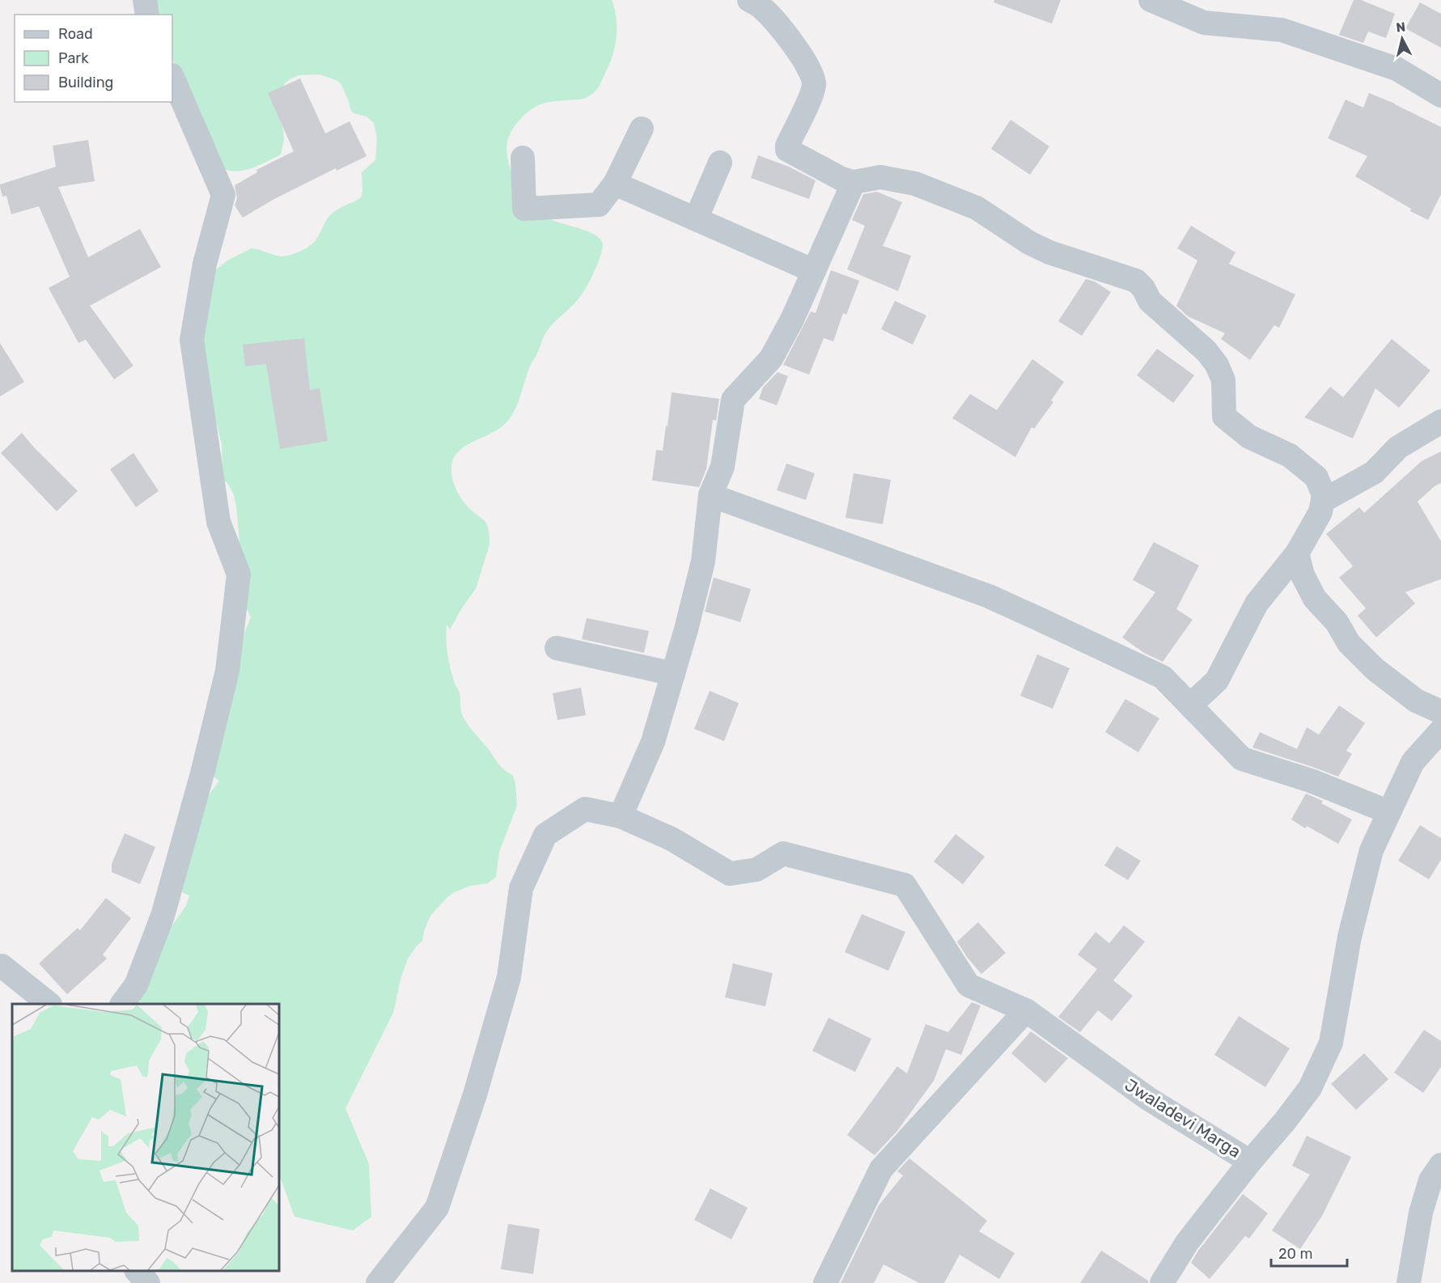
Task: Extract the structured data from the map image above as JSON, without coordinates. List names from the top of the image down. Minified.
{"streets":{"street":["Jwaladevi Marga"]},"legend":["Road","Park","Building"],"scale_bar":"20 m","north":"top"}
